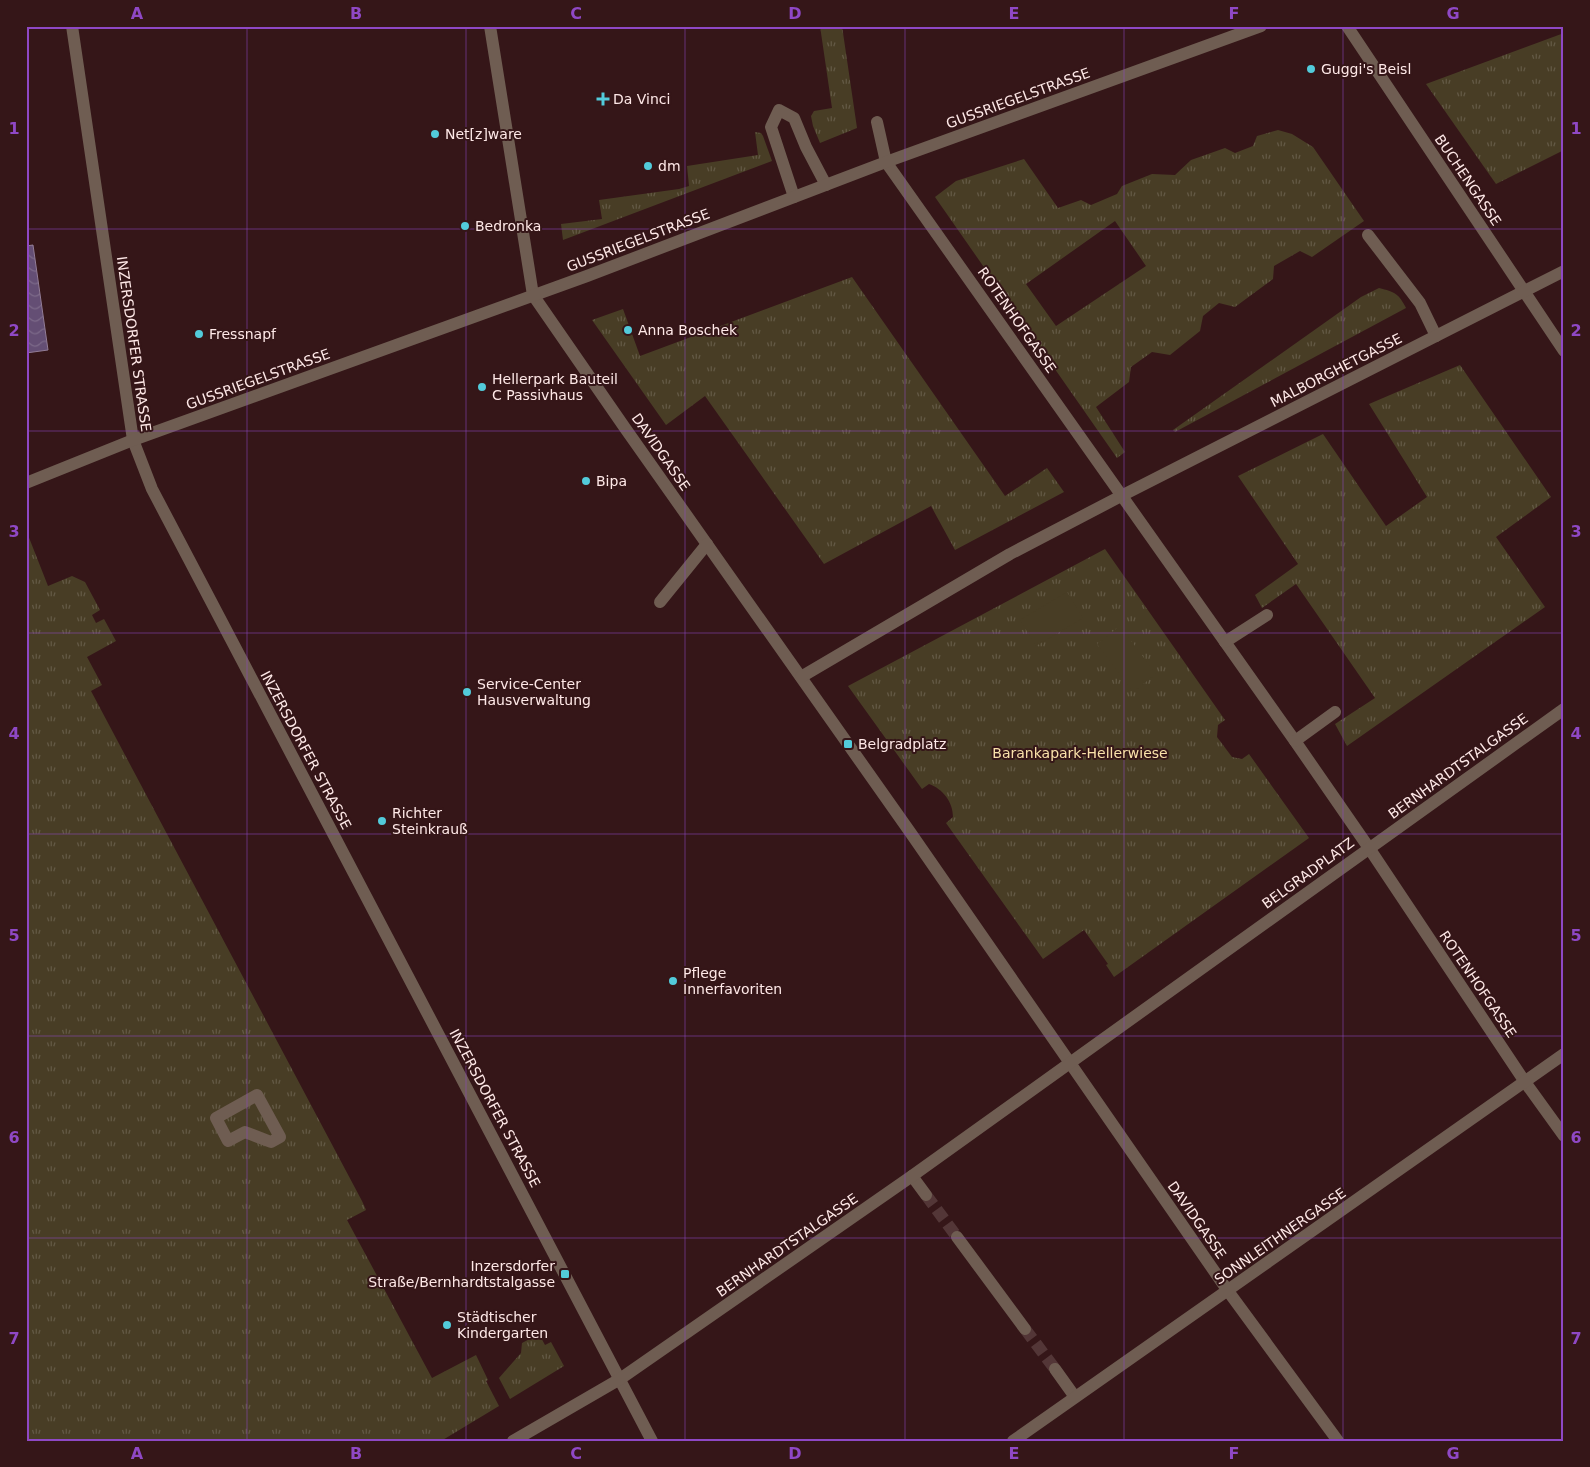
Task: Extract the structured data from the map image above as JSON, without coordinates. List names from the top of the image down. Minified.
{"streets":{"street":["GUSSRIEGELSTRASSE","BUCHENGASSE","ROTENHOFGASSE","INZERSDORFER STRASSE","MALBORGHETGASSE","DAVIDGASSE","BERNHARDTSTALGASSE","BELGRADPLATZ","SONNLEITHNERGASSE"]},"crossings":[["GUSSRIEGELSTRASSE","ROTENHOFGASSE"],["GUSSRIEGELSTRASSE","INZERSDORFER STRASSE"],["GUSSRIEGELSTRASSE","DAVIDGASSE"],["BUCHENGASSE","MALBORGHETGASSE"],["ROTENHOFGASSE","MALBORGHETGASSE"],["ROTENHOFGASSE","BERNHARDTSTALGASSE"],["ROTENHOFGASSE","BELGRADPLATZ"],["ROTENHOFGASSE","SONNLEITHNERGASSE"],["INZERSDORFER STRASSE","BERNHARDTSTALGASSE"],["MALBORGHETGASSE","BELGRADPLATZ"],["DAVIDGASSE","BERNHARDTSTALGASSE"],["DAVIDGASSE","BELGRADPLATZ"],["DAVIDGASSE","SONNLEITHNERGASSE"],["BERNHARDTSTALGASSE","BELGRADPLATZ"]],"parks":["Barankapark-Hellerwiese"],"places":{"other":["Guggi's Beisl","Net[z]ware","dm","Bedronka","Anna Boschek","Fressnapf","Hellerpark Bauteil C Passivhaus","Bipa","Service-Center Hausverwaltung","Richter Steinkrauß","Pflege Innerfavoriten","Städtischer Kindergarten"],"health":["Da Vinci"],"transit":["Belgradplatz","Inzersdorfer Straße/Bernhardtstalgasse"]},"grid":{"columns":["A","B","C","D","E","F","G"],"rows":["1","2","3","4","5","6","7"]}}
